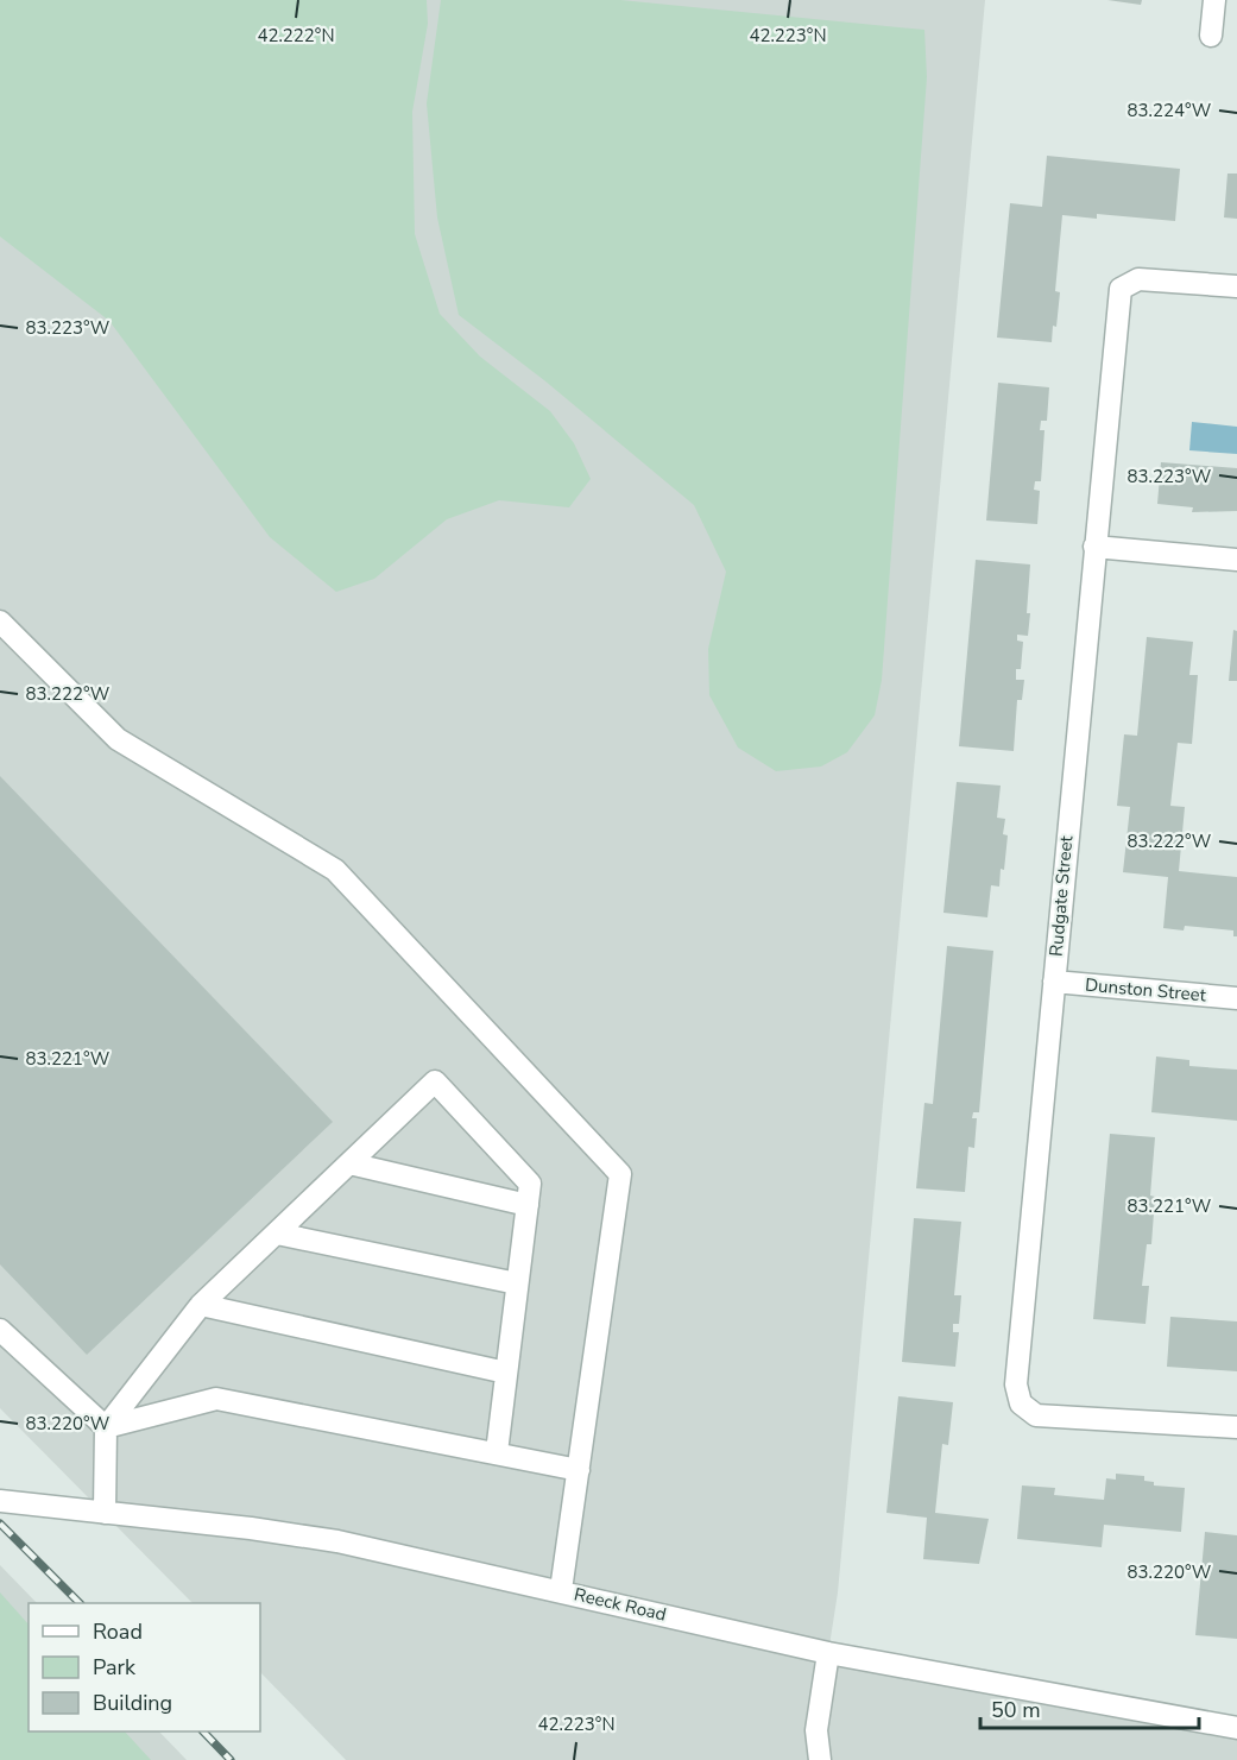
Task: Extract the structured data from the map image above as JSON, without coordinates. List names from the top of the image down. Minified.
{"streets":{"street":["Rudgate Street","Dunston Street","Reeck Road"]},"crossings":[["Rudgate Street","Dunston Street"]],"legend":["Road","Park","Building"],"scale_bar":"50 m","coordinates":["42.222°N","42.223°N","83.224°W","83.223°W","83.222°W","83.221°W","83.220°W"]}
